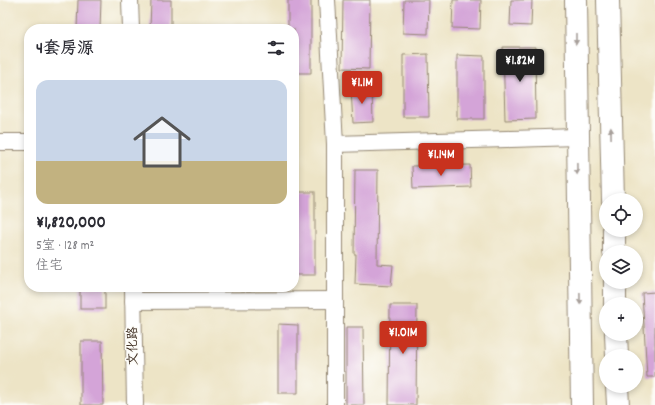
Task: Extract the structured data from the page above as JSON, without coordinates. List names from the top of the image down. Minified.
{"streets":{"street":["文化路"]},"page":{"heading":"4套房源","price":["¥1.82M","¥1.1M","¥1.14M","¥1.01M"],"list":[{"name":"¥1,820,000","note":"5室 · 128 m² · 住宅"}],"map_buttons":["+","−"]}}
